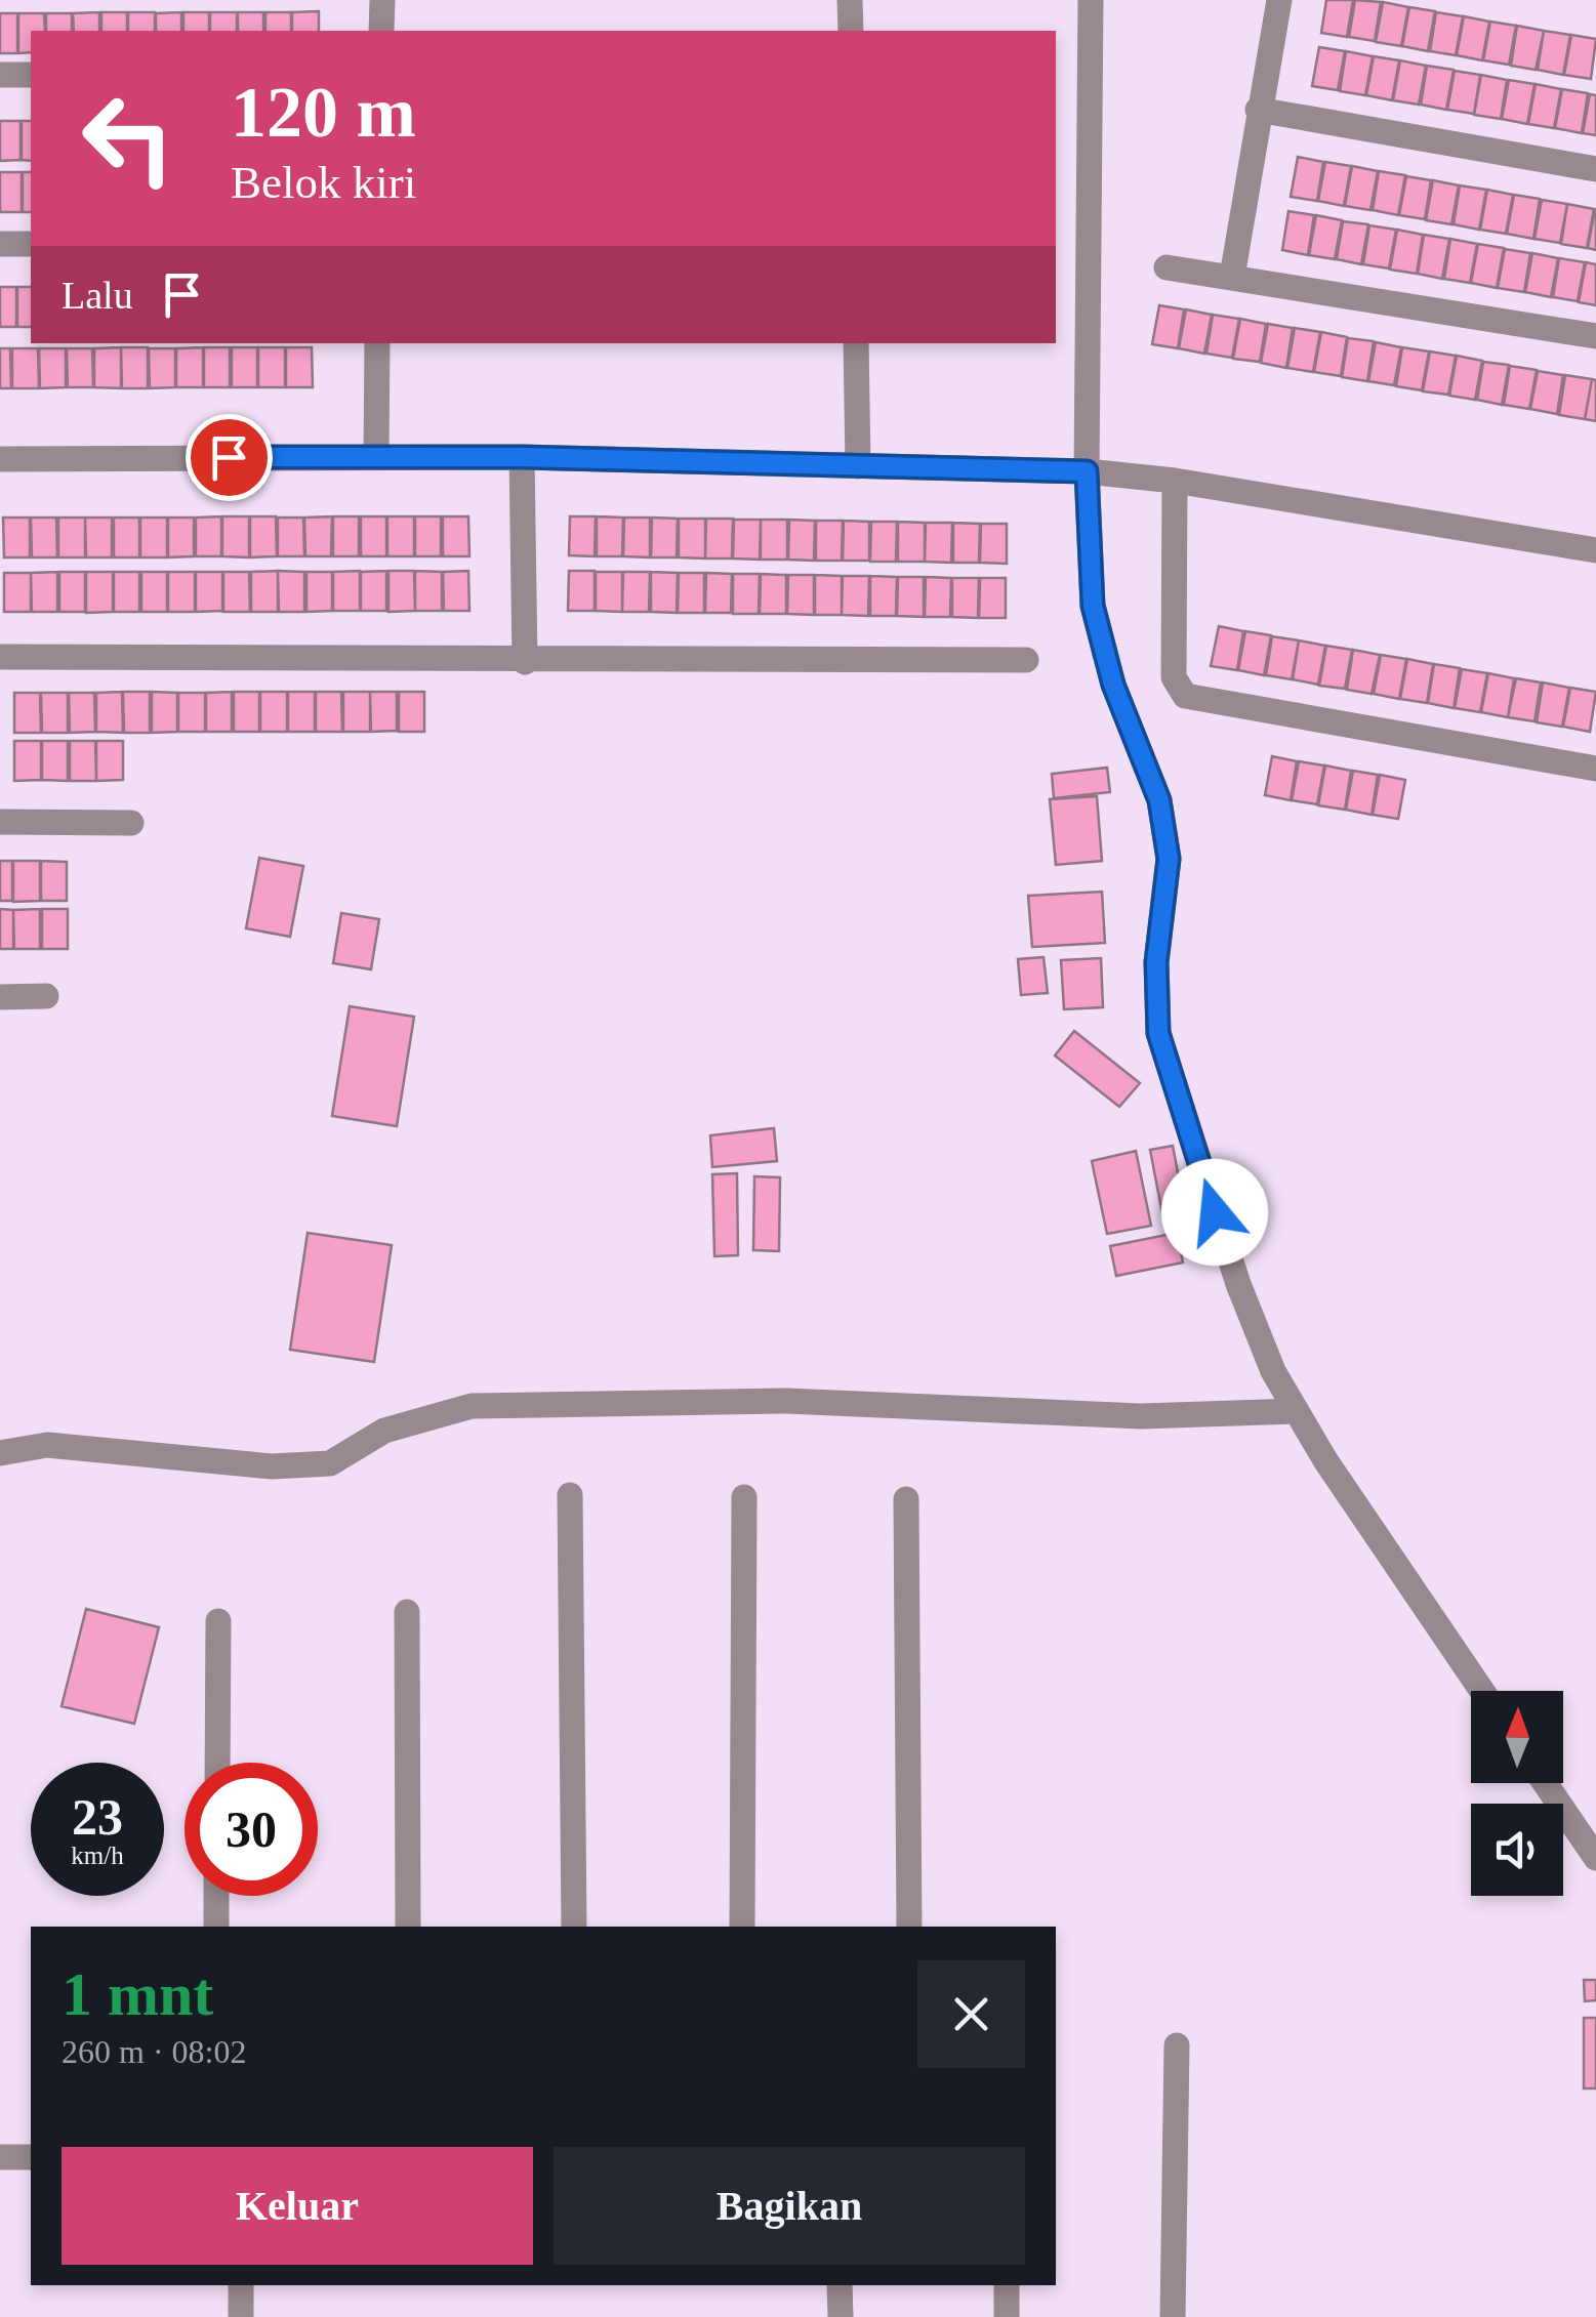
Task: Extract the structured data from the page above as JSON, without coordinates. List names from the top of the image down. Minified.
{"north":"top","page":{"turn":["120 m","Belok kiri"],"then":"Lalu","speed":"23 km/h","limit":"30","heading":["1 mnt","260 m · 08:02"],"buttons":["Keluar","Bagikan"]}}
